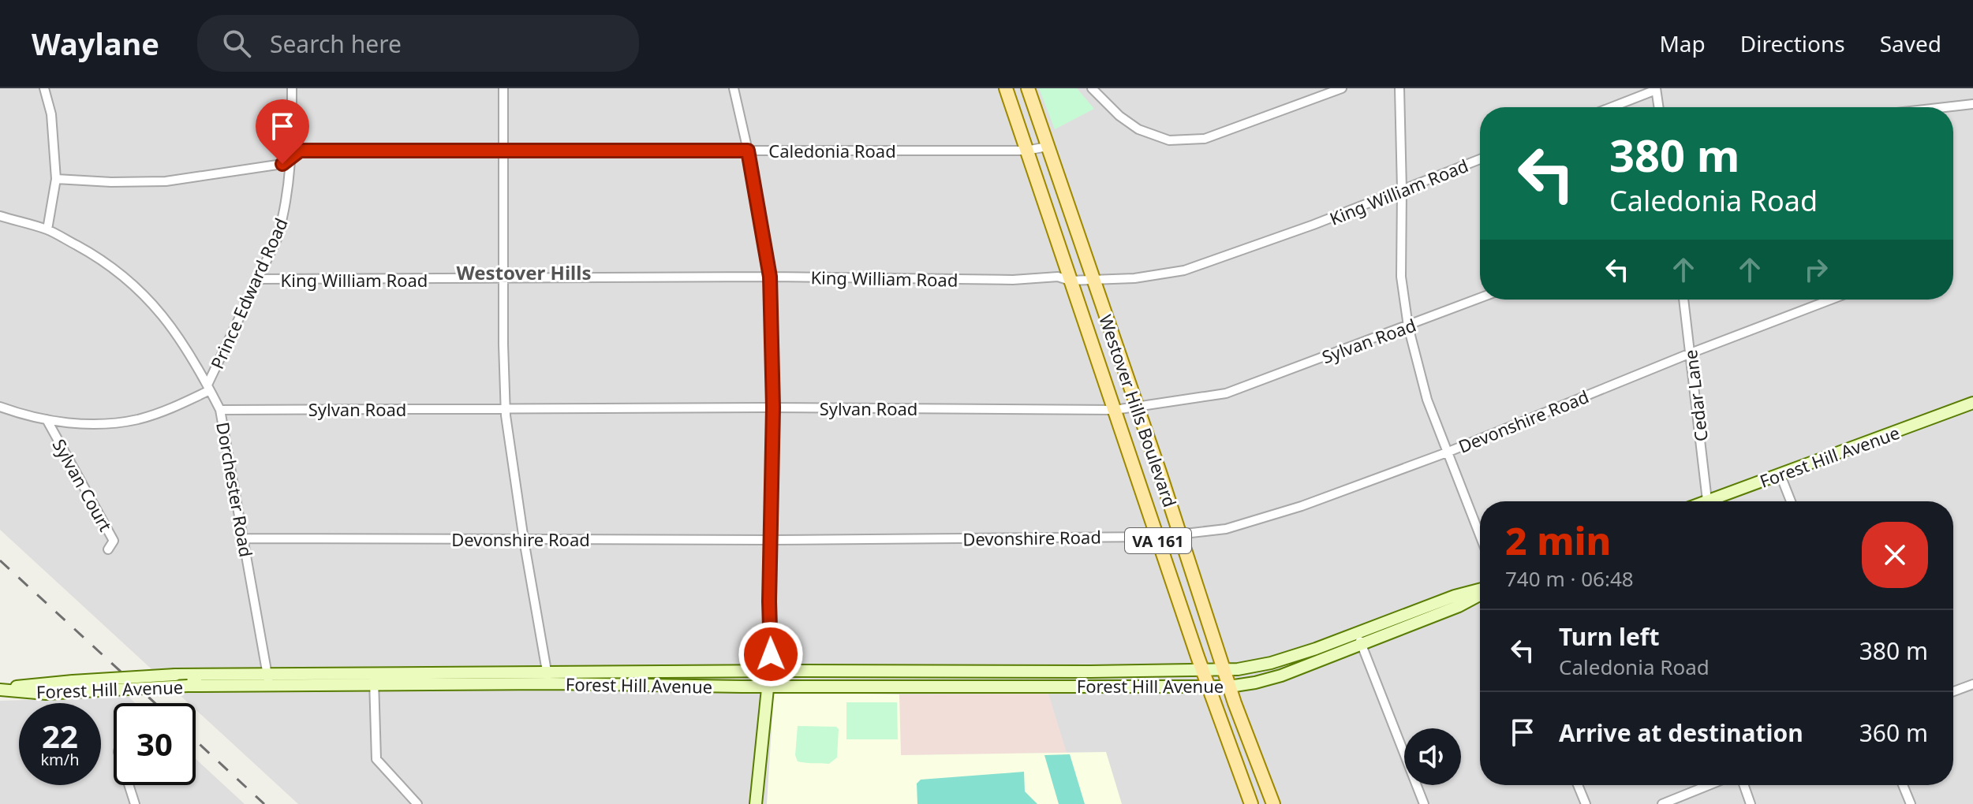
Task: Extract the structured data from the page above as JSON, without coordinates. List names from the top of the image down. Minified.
{"streets":{"main road":["Westover Hills Boulevard","Forest Hill Avenue","VA 161"],"street":["Caledonia Road","King William Road","Prince Edward Road","Sylvan Road","Cedar Lane","Devonshire Road","Sylvan Court","Dorchester Road"]},"crossings":[["Caledonia Road","Prince Edward Road"],["Caledonia Road","Westover Hills Boulevard"],["King William Road","Prince Edward Road"],["King William Road","Westover Hills Boulevard"],["Prince Edward Road","Dorchester Road"],["Sylvan Road","Westover Hills Boulevard"],["Sylvan Road","Dorchester Road"],["Cedar Lane","Devonshire Road"],["Cedar Lane","Forest Hill Avenue"],["Westover Hills Boulevard","Devonshire Road"],["Westover Hills Boulevard","Forest Hill Avenue"],["Devonshire Road","Dorchester Road"],["Forest Hill Avenue","Dorchester Road"]],"districts":["Westover Hills"],"page":{"header":"Waylane","search":"Search here","nav":["Map","Directions","Saved"],"turn":["380 m","Caledonia Road"],"heading":["2 min","740 m · 06:48"],"list":[{"name":"Turn left","note":"Caledonia Road","value":"380 m"},{"name":"Arrive at destination","value":"360 m"}],"speed":"22 km/h","limit":"30"}}
